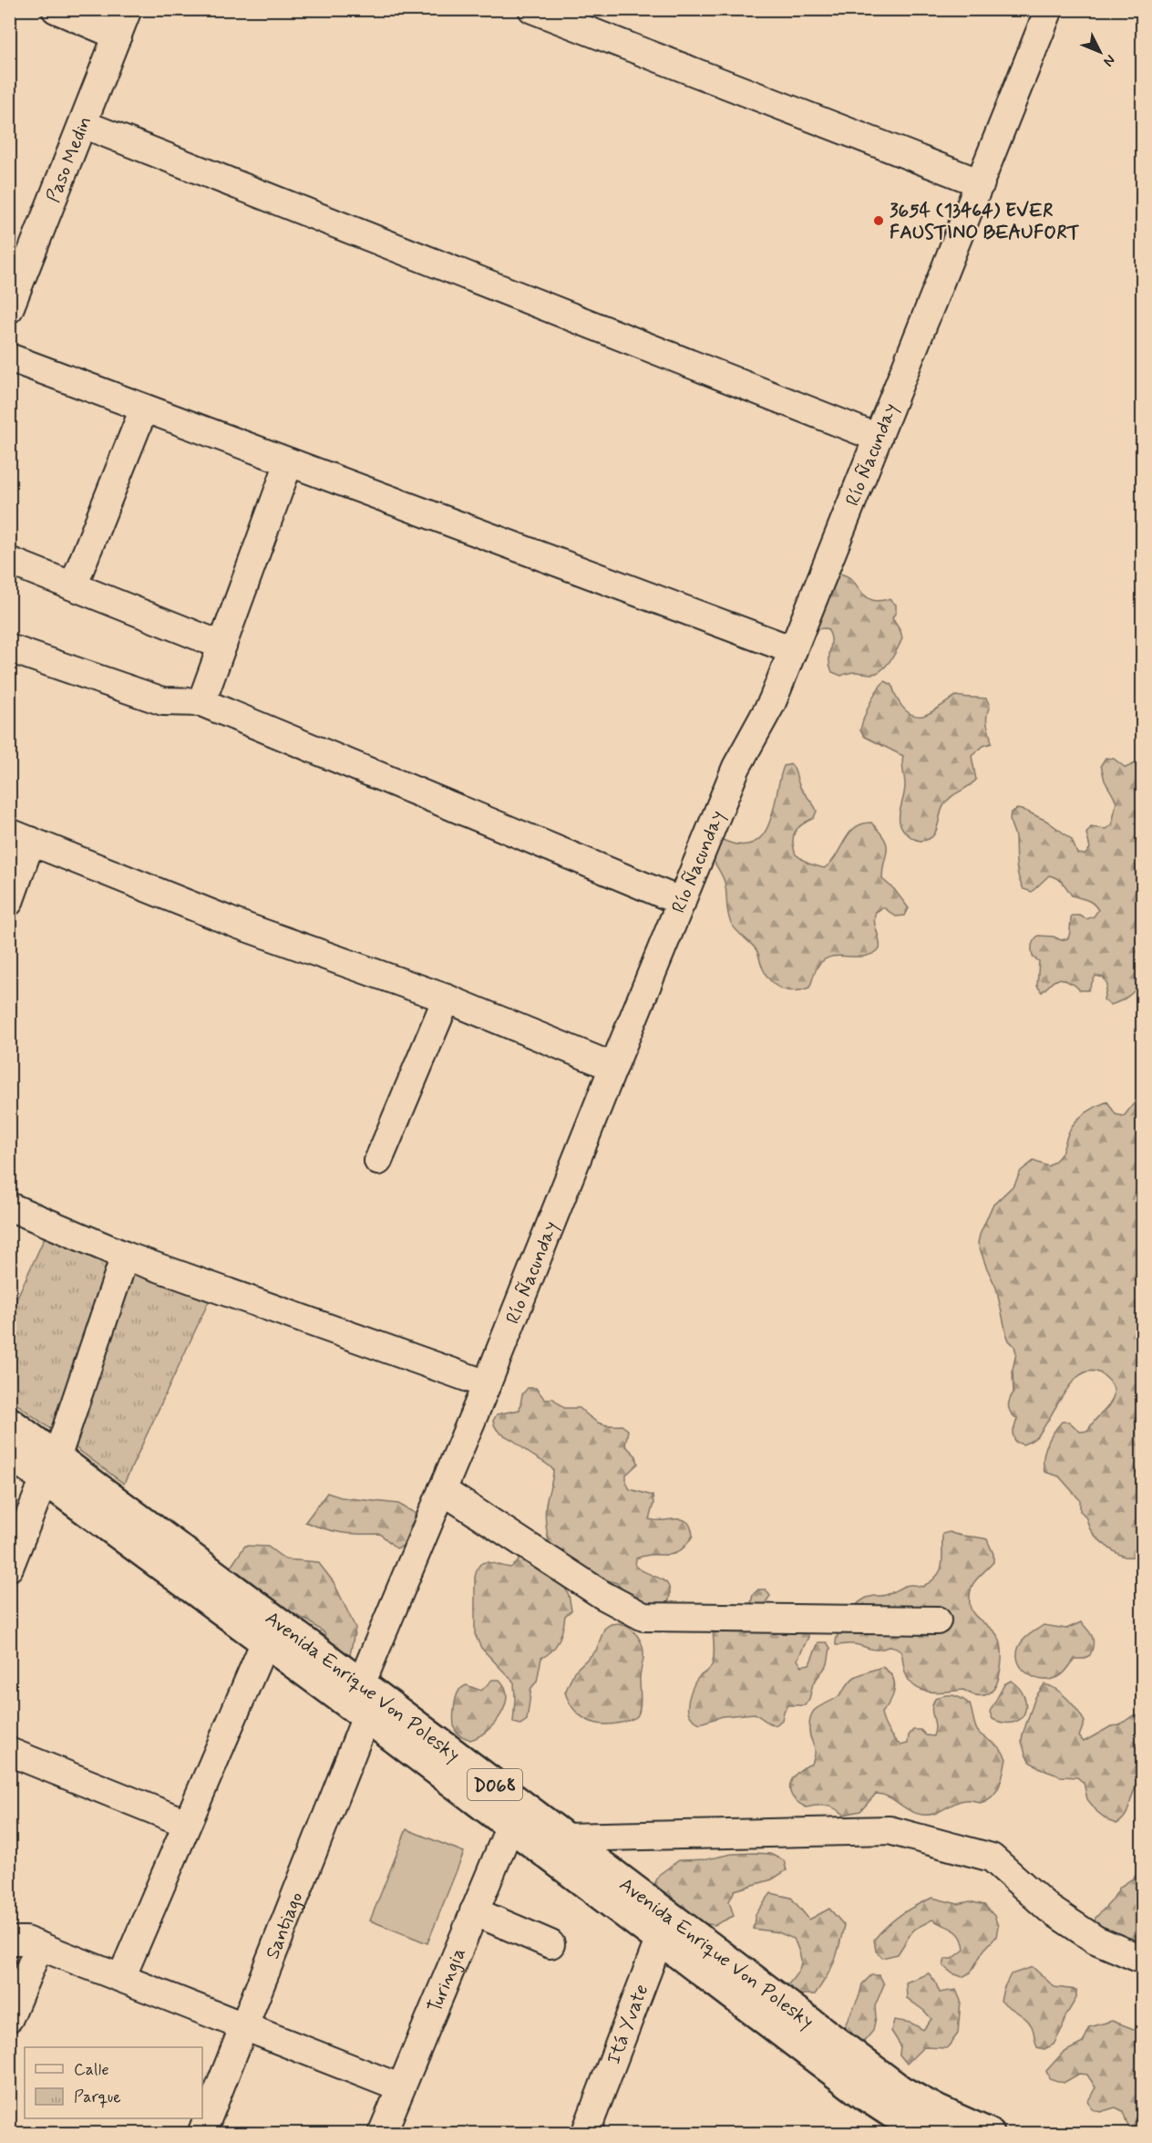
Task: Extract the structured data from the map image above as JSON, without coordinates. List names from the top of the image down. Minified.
{"streets":{"main road":["Avenida Enrique Von Polesky","D068"],"street":["Paso Medin","Río Ñacunday","Santiago","Turingia","Itá Yvate"]},"crossings":[["Río Ñacunday","Avenida Enrique Von Polesky"],["Avenida Enrique Von Polesky","Santiago"],["Avenida Enrique Von Polesky","Turingia"],["Avenida Enrique Von Polesky","Itá Yvate"]],"places":["3654 (13464) EVER FAUSTINO BEAUFORT"],"legend":["Calle","Parque"],"north":"bottom right"}
